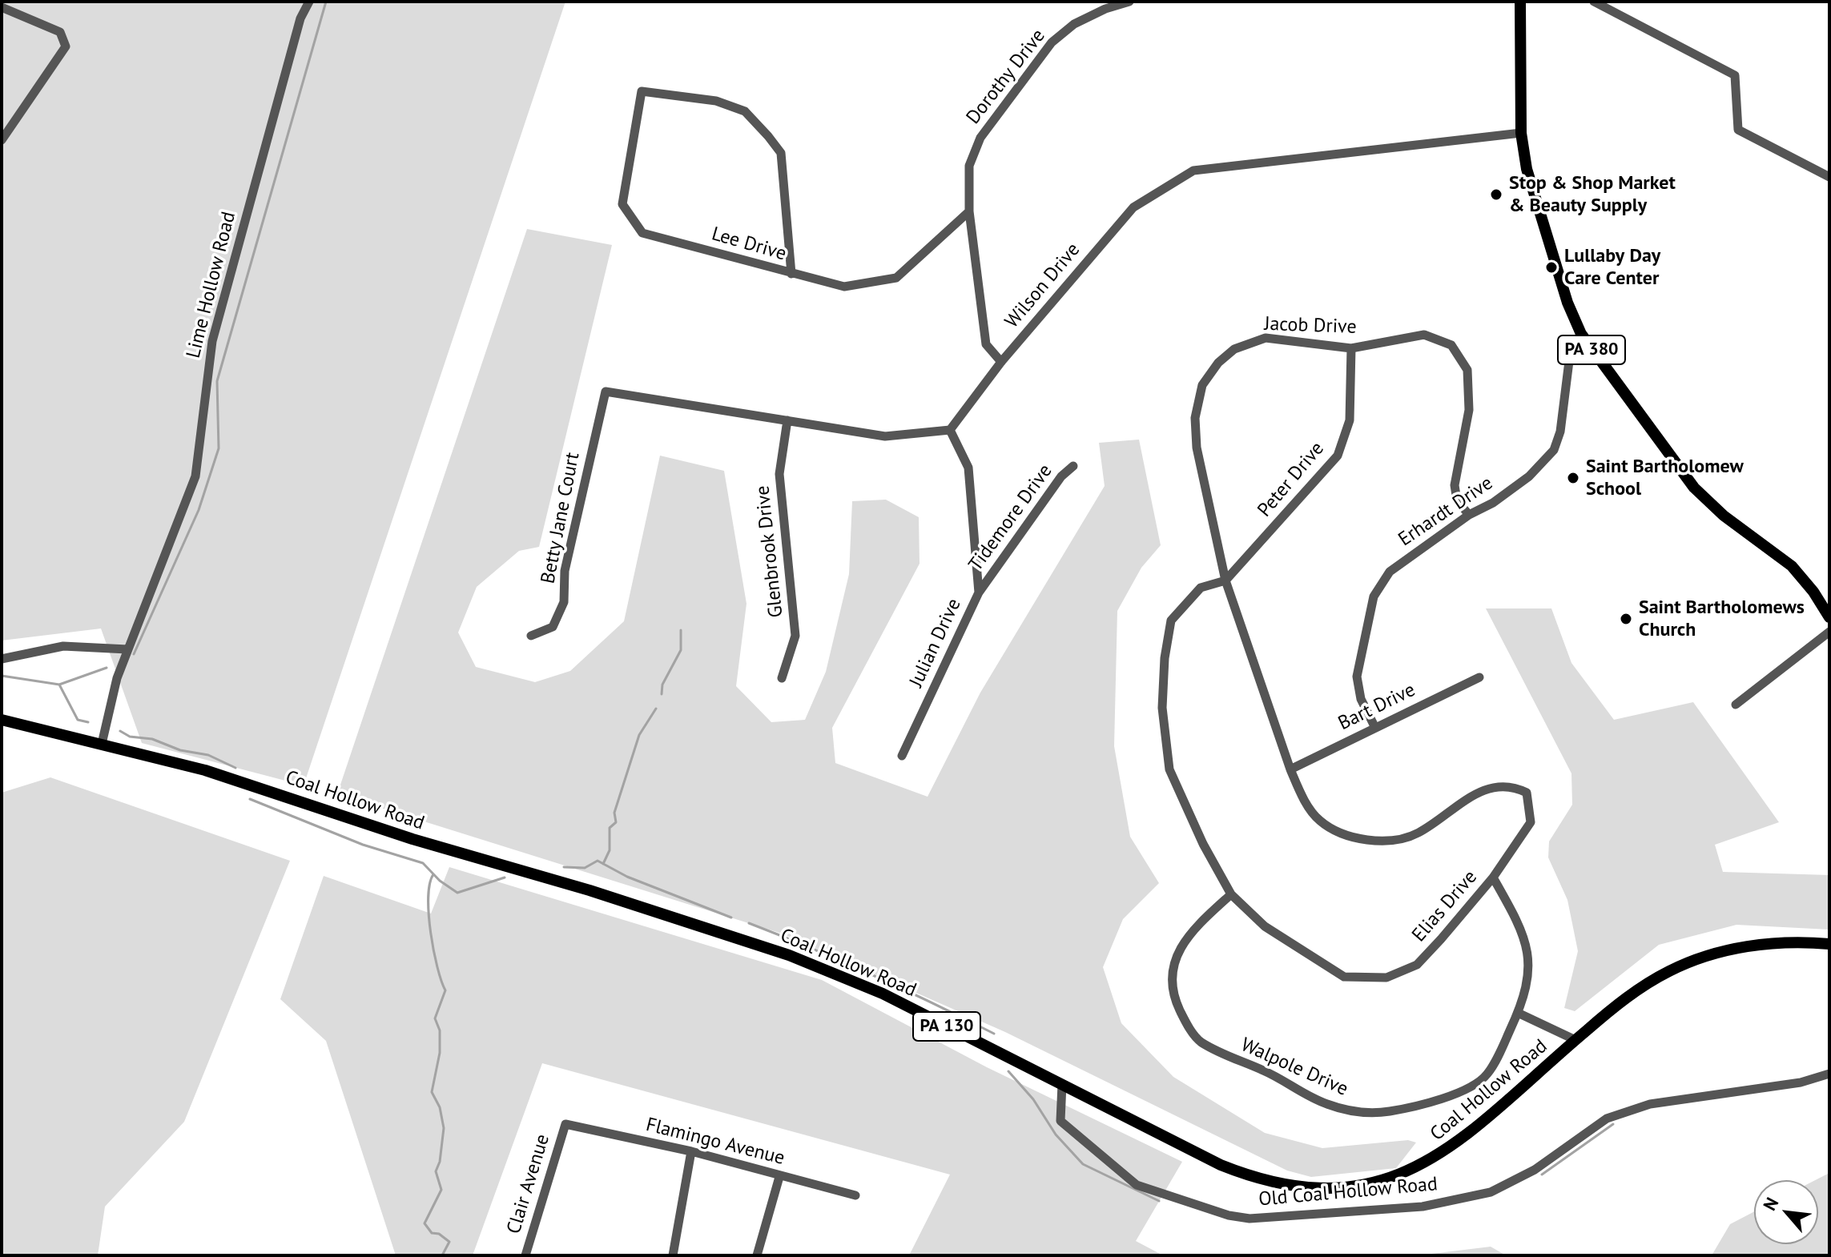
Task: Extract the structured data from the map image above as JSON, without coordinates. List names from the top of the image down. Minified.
{"streets":{"main road":["PA 380","Coal Hollow Road","PA 130"],"street":["Dorothy Drive","Lee Drive","Lime Hollow Road","Wilson Drive","Jacob Drive","Peter Drive","Erhardt Drive","Betty Jane Court","Tidemore Drive","Glenbrook Drive","Julian Drive","Bart Drive","Elias Drive","Walpole Drive","Flamingo Avenue","Clair Avenue","Old Coal Hollow Road"]},"crossings":[["Dorothy Drive","Lee Drive"],["Dorothy Drive","Wilson Drive"],["Lime Hollow Road","Coal Hollow Road"],["Wilson Drive","PA 380"],["Wilson Drive","Julian Drive"],["Jacob Drive","Peter Drive"],["Jacob Drive","Erhardt Drive"],["Jacob Drive","Elias Drive"],["PA 380","Erhardt Drive"],["Peter Drive","Elias Drive"],["Erhardt Drive","Bart Drive"],["Betty Jane Court","Glenbrook Drive"],["Tidemore Drive","Julian Drive"],["Bart Drive","Elias Drive"],["Coal Hollow Road","Old Coal Hollow Road"],["Elias Drive","Walpole Drive"],["Flamingo Avenue","Clair Avenue"]],"places":["Stop & Shop Market & Beauty Supply","Lullaby Day Care Center","Saint Bartholomew School","Saint Bartholomews Church"],"north":"top left"}
